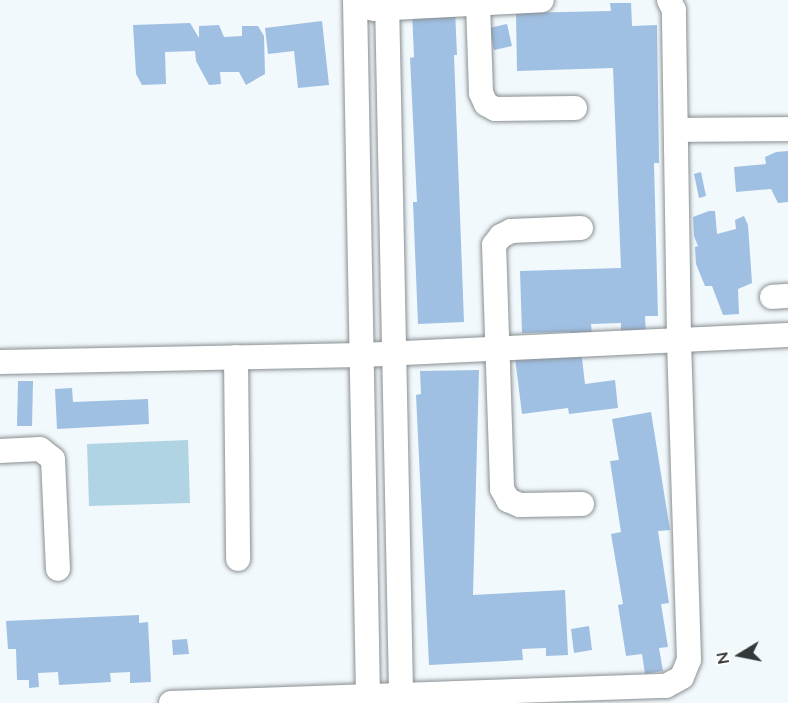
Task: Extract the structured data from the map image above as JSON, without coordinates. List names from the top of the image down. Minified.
{"north":"left"}
